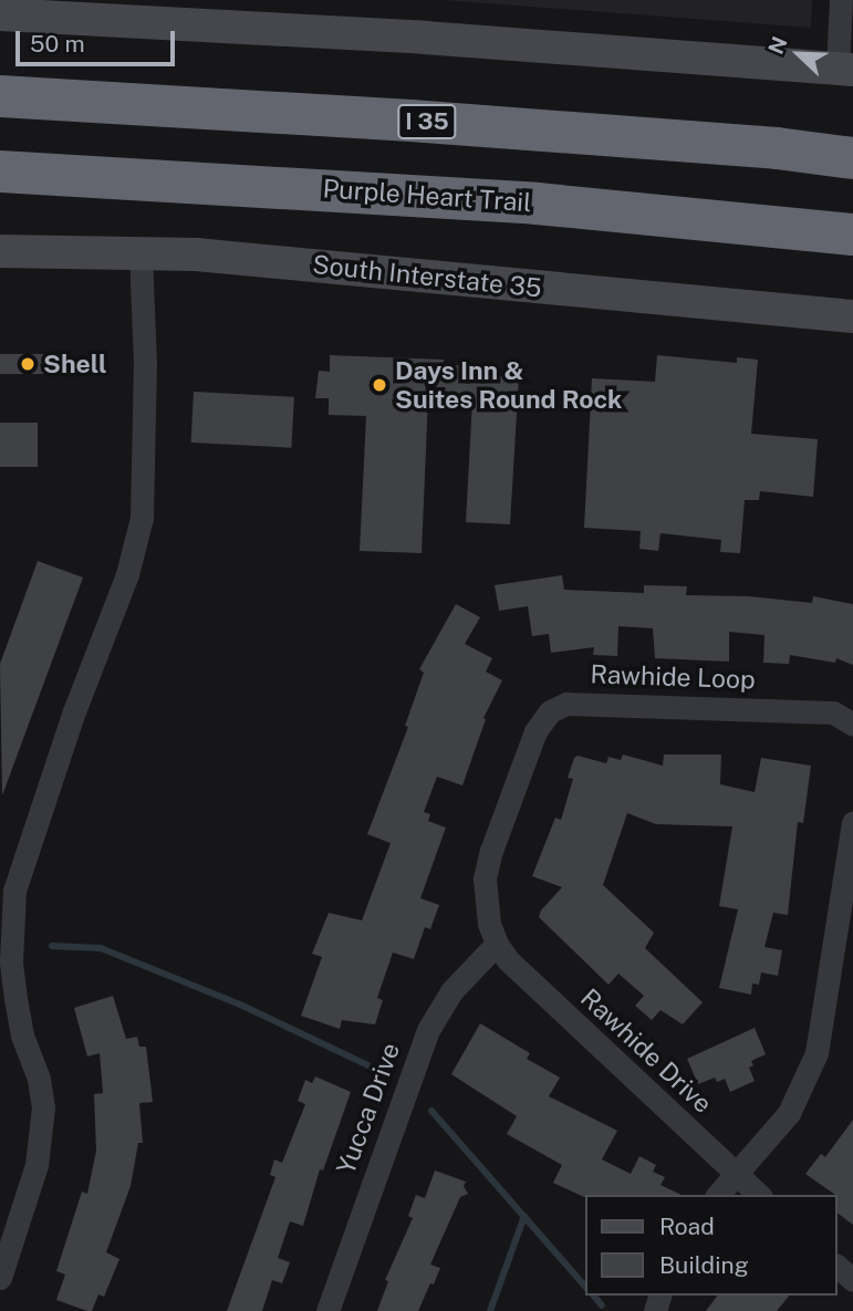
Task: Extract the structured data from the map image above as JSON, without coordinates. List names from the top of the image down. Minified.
{"streets":{"highway":["I 35","Purple Heart Trail"],"main road":["South Interstate 35"],"street":["Rawhide Loop","Rawhide Drive","Yucca Drive"]},"crossings":[["Rawhide Loop","Rawhide Drive"],["Rawhide Loop","Yucca Drive"],["Rawhide Drive","Yucca Drive"]],"places":["Shell","Days Inn & Suites Round Rock"],"legend":["Road","Building"],"scale_bar":"50 m","north":"top left"}
